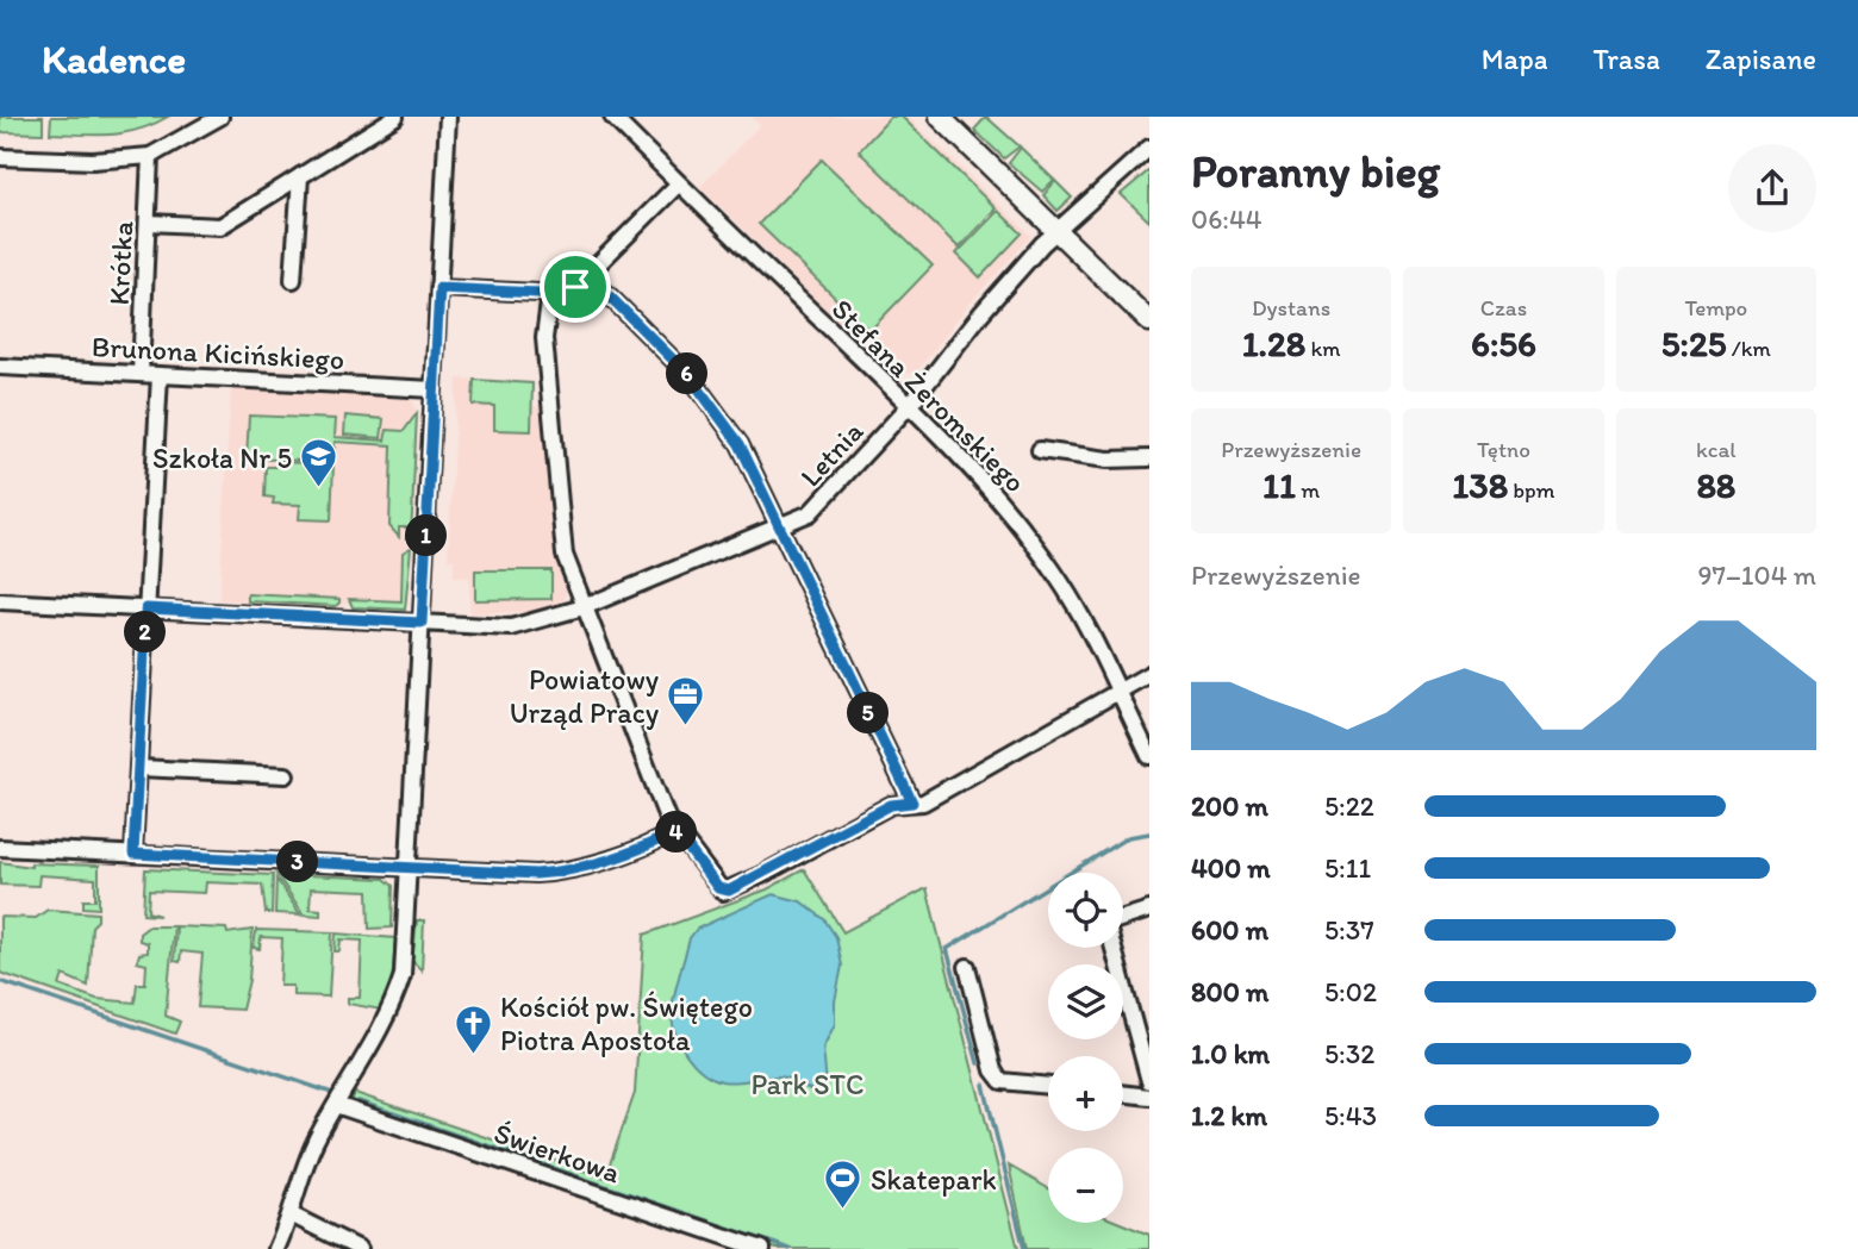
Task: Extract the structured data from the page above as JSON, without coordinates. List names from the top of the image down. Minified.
{"streets":{"street":["Krótka","Brunona Kicińskiego","Stefana Żeromskiego","Letnia","Świerkowa"]},"crossings":[["Krótka","Brunona Kicińskiego"],["Stefana Żeromskiego","Letnia"]],"parks":["Park STC"],"places":{"school or university":["Szkoła Nr 5"],"office":["Powiatowy Urząd Pracy"],"church":["Kościół pw. Świętego Piotra Apostoła"],"sports":["Skatepark"]},"page":{"header":"Kadence","nav":["Mapa","Trasa","Zapisane"],"heading":["Poranny bieg","06:44"],"stats":[["Dystans","1.28 km"],["Czas","6:56"],["Tempo","5:25 /km"],["Przewyższenie","11 m"],["Tętno","138 bpm"],["kcal","88"]],"pins":["6","1","2","5","4","3"],"chart":["Przewyższenie","97–104 m"],"list":[{"name":"200 m","note":"5:22"},{"name":"400 m","note":"5:11"},{"name":"600 m","note":"5:37"},{"name":"800 m","note":"5:02"},{"name":"1.0 km","note":"5:32"},{"name":"1.2 km","note":"5:43"}],"map_buttons":["+","−"]}}
